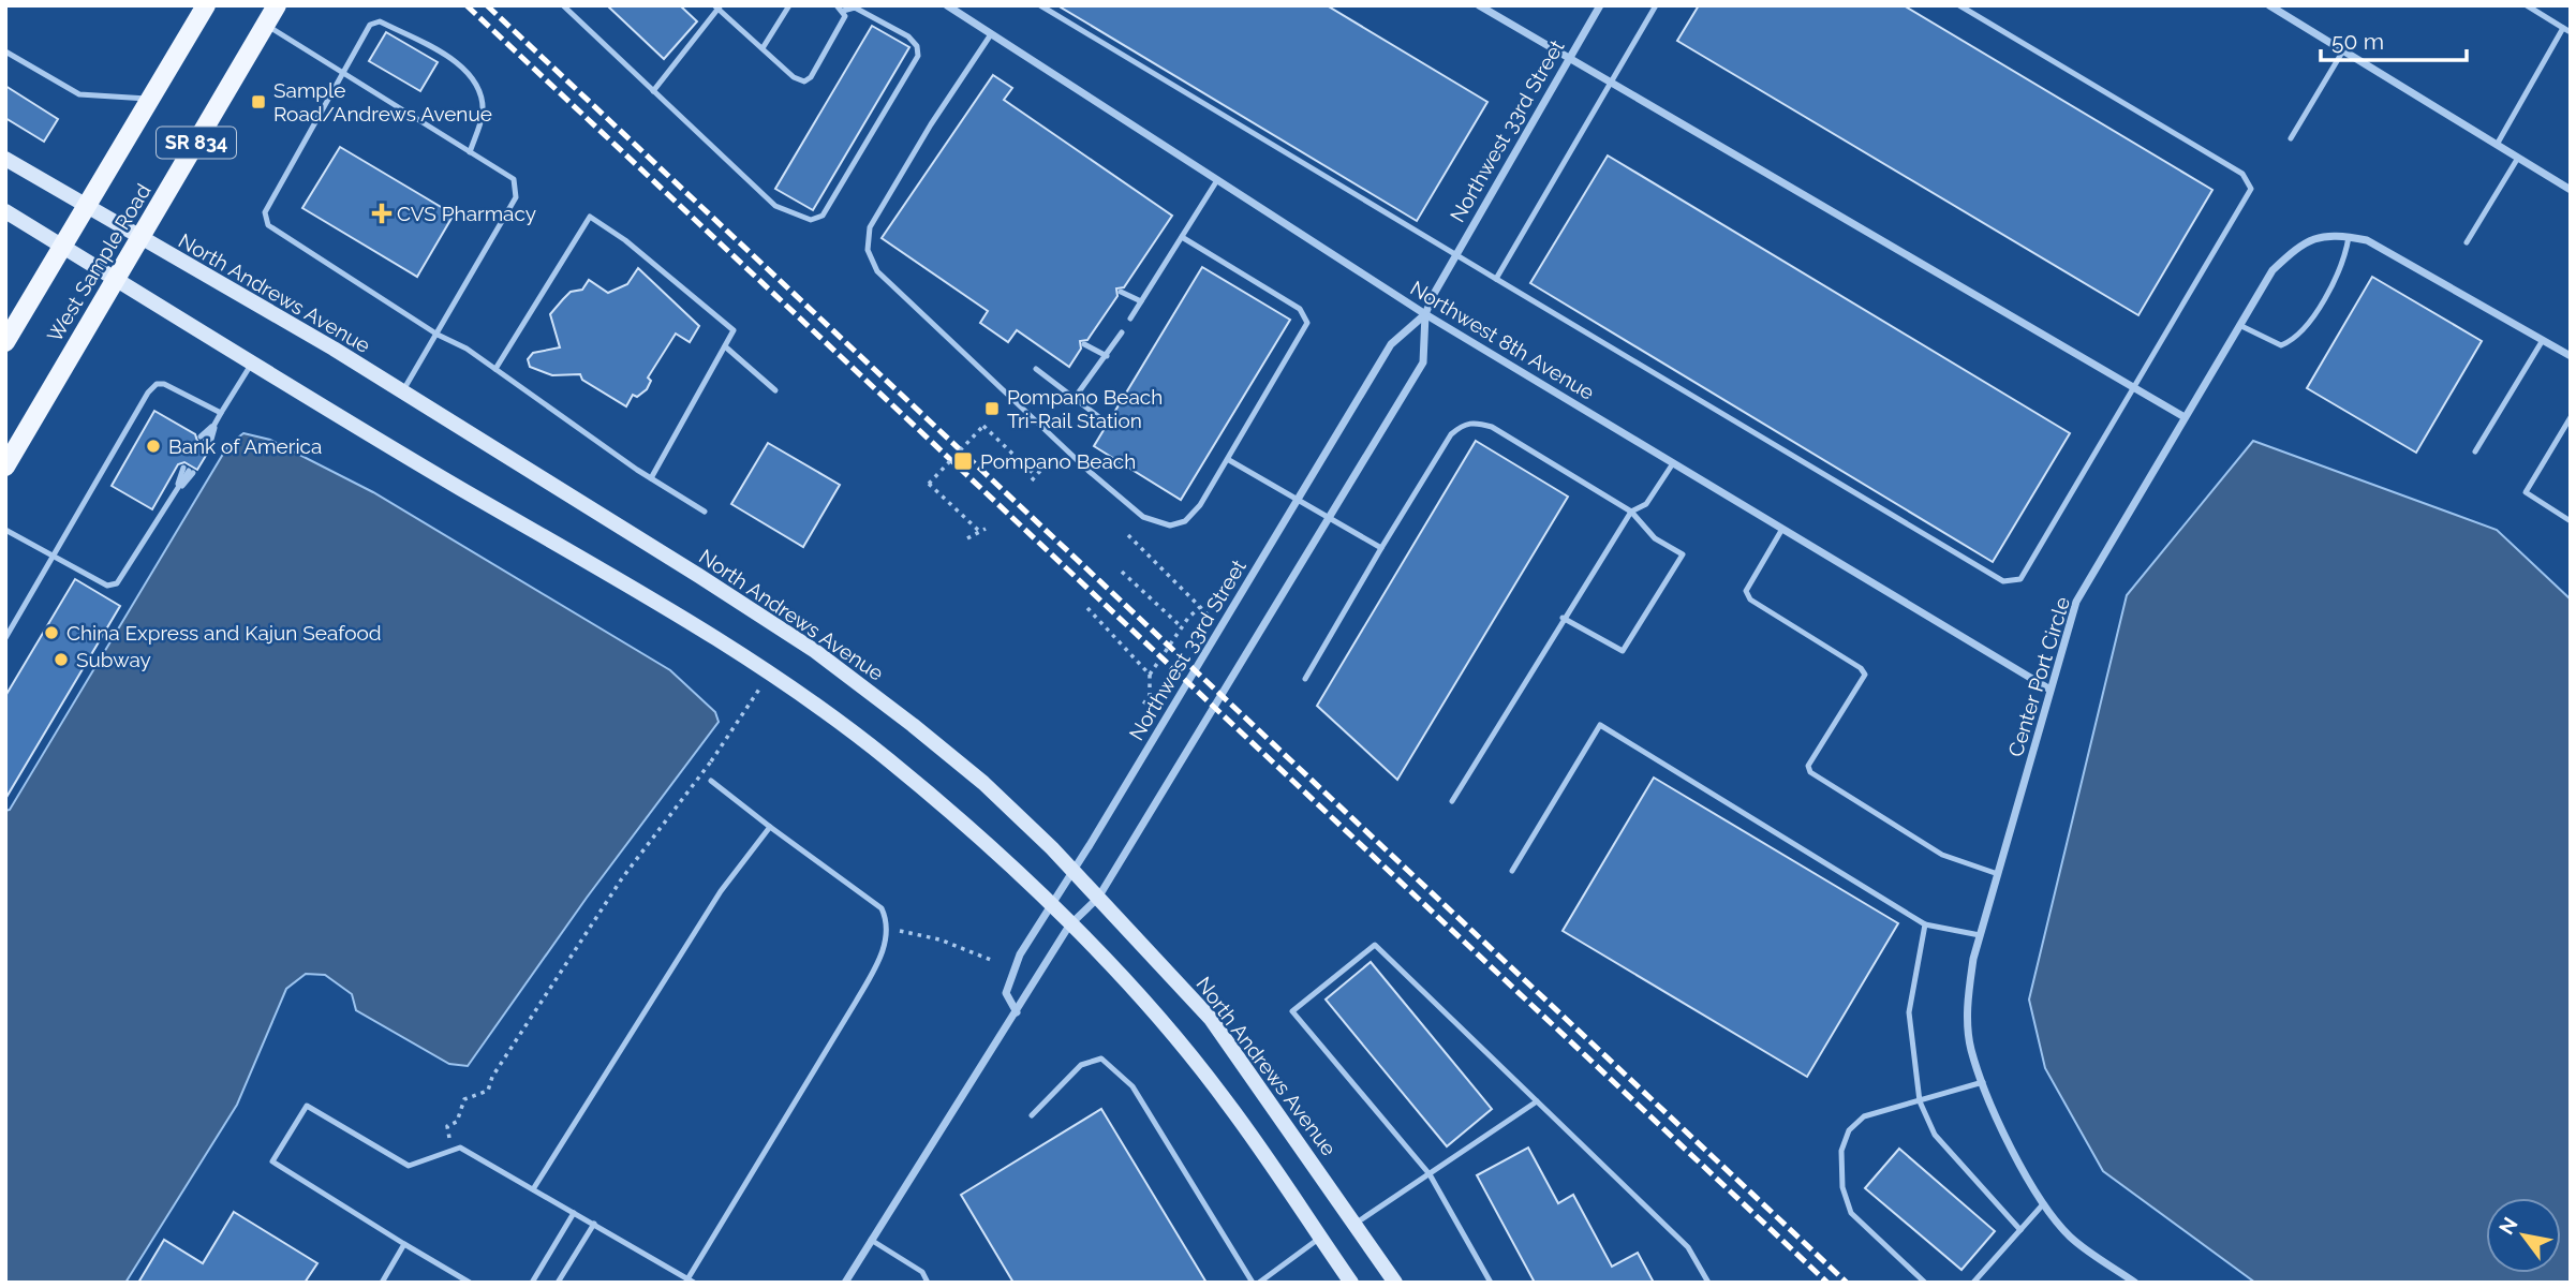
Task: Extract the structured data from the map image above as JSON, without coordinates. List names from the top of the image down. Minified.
{"streets":{"main road":["SR 834","West Sample Road"],"street":["Northwest 33rd Street","North Andrews Avenue","Northwest 8th Avenue","Center Port Circle"]},"crossings":[["Northwest 33rd Street","North Andrews Avenue"],["Northwest 33rd Street","Northwest 8th Avenue"],["West Sample Road","North Andrews Avenue"],["Northwest 8th Avenue","Center Port Circle"]],"places":{"transit":["Sample Road/Andrews Avenue","Pompano Beach Tri-Rail Station","Pompano Beach"],"health":["CVS Pharmacy"],"other":["Bank of America","China Express and Kajun Seafood","Subway"]},"scale_bar":"50 m","north":"top left"}
